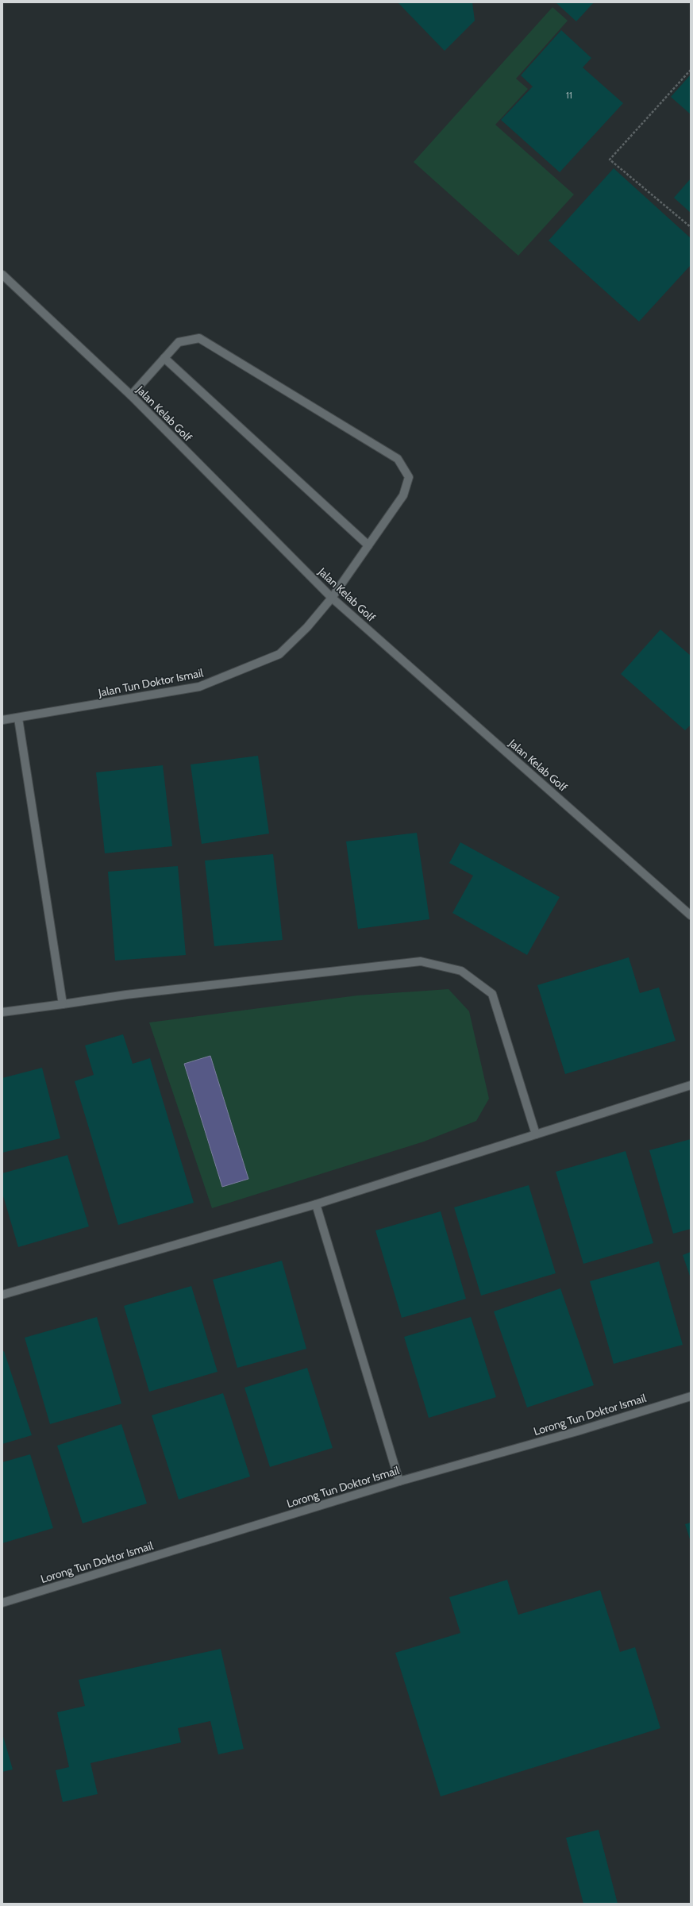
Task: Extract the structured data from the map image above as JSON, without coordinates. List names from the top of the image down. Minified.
{"streets":{"street":["Jalan Kelab Golf","Jalan Tun Doktor Ismail","Lorong Tun Doktor Ismail"]},"crossings":[["Jalan Kelab Golf","Jalan Tun Doktor Ismail"]],"house_numbers":["11"]}
